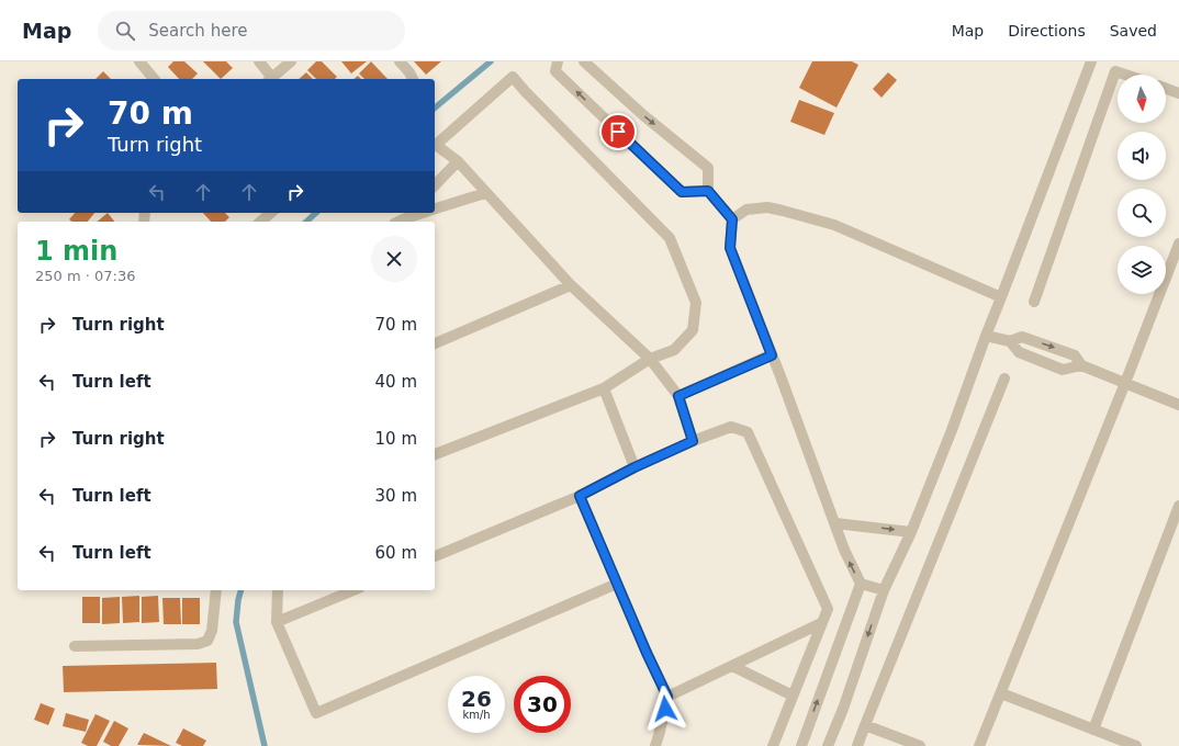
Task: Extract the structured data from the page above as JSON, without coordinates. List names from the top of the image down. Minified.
{"north":"bottom","page":{"header":"Map","search":"Search here","nav":["Map","Directions","Saved"],"turn":["70 m","Turn right"],"heading":["1 min","250 m · 07:36"],"list":[{"name":"Turn right","value":"70 m"},{"name":"Turn left","value":"40 m"},{"name":"Turn right","value":"10 m"},{"name":"Turn left","value":"30 m"},{"name":"Turn left","value":"60 m"}],"speed":"26 km/h","limit":"30"}}
